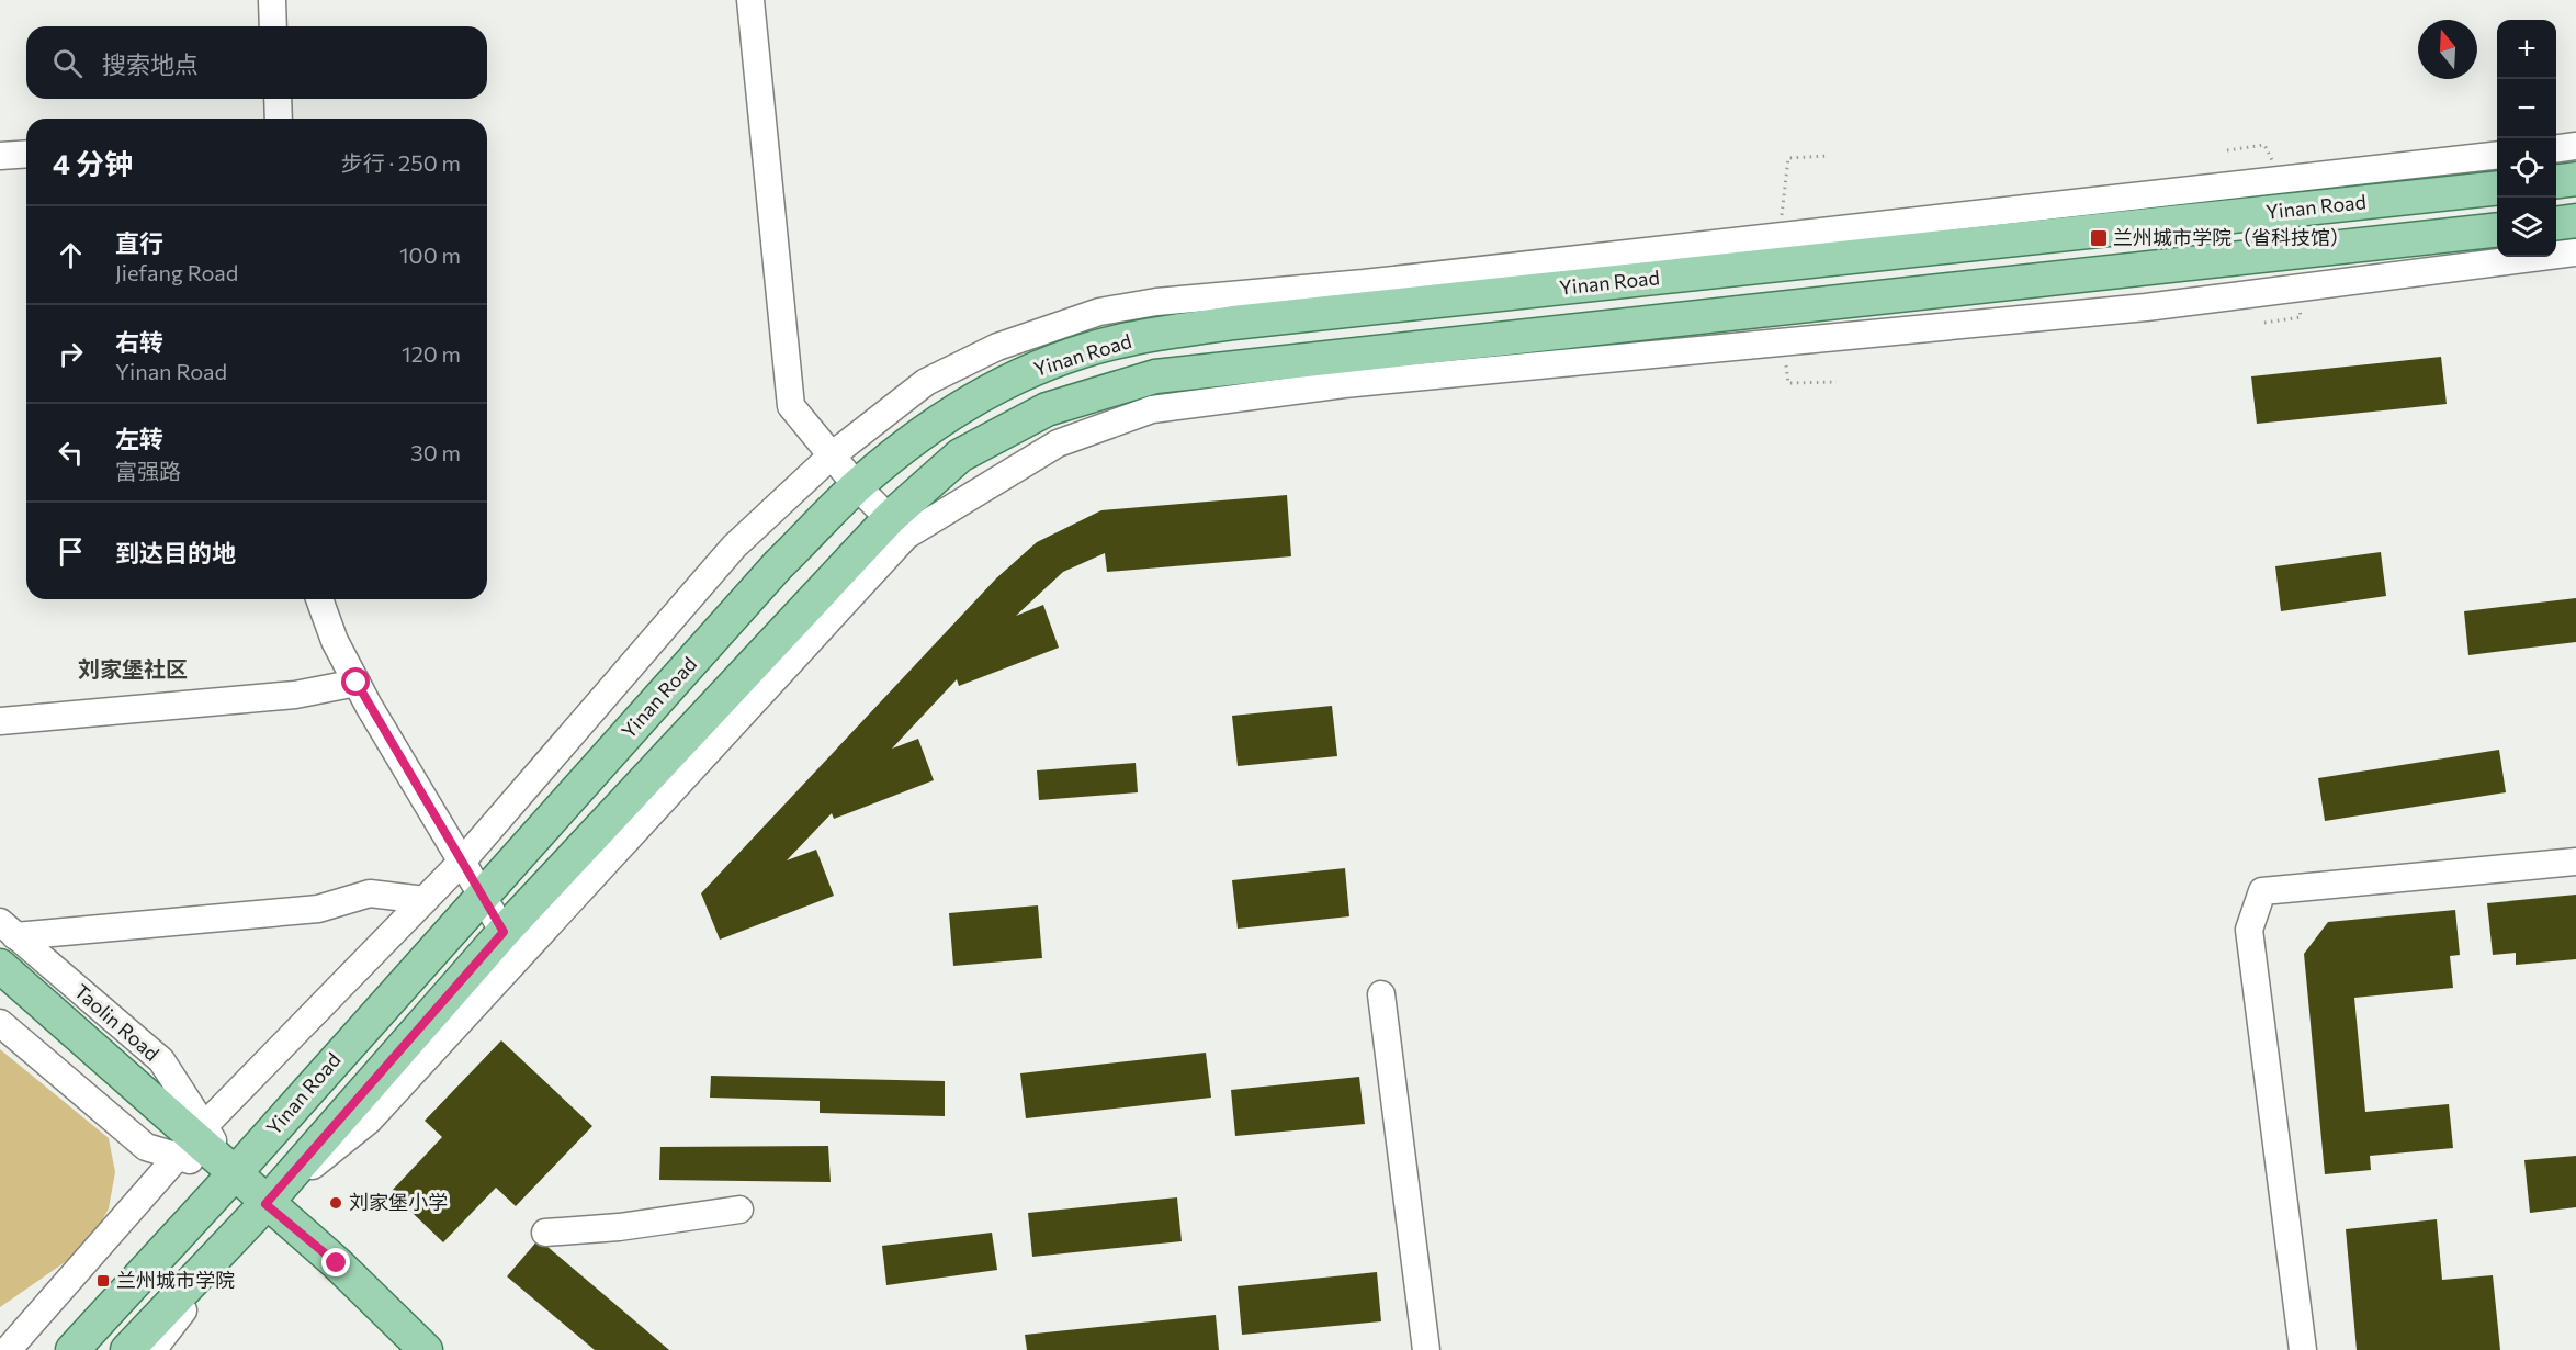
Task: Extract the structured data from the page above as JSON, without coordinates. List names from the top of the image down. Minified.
{"streets":{"main road":["Yinan Road","Taolin Road"]},"crossings":[["Yinan Road","Taolin Road"]],"districts":["刘家堡社区"],"places":{"transit":["兰州城市学院（省科技馆）","兰州城市学院"],"other":["刘家堡小学"]},"north":"top","page":{"map_buttons":["+","−"],"search":"搜索地点","heading":["4 分钟","步行 · 250 m"],"list":[["直行","Jiefang Road","100 m"],["右转","Yinan Road","120 m"],["左转","富强路","30 m"],"到达目的地"]}}
